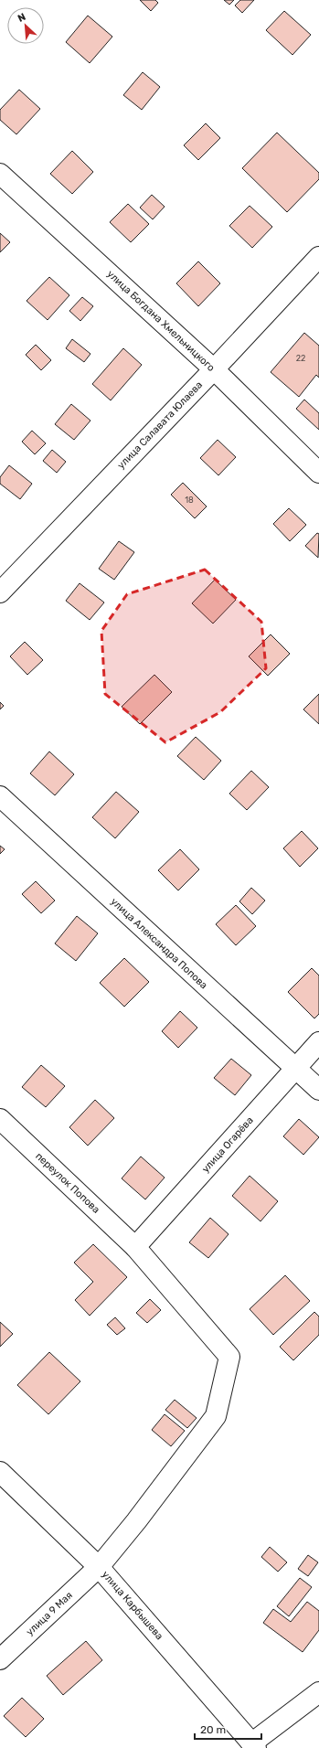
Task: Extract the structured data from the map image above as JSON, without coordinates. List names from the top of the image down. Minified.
{"streets":{"street":["улица Богдана Хмельницкого","улица Салавата Юлаева","улица Александра Попова","улица Огарёва","переулок Попова","улица Карбышева","улица 9 Мая"]},"crossings":[["улица Богдана Хмельницкого","улица Салавата Юлаева"],["улица Александра Попова","улица Огарёва"],["улица Огарёва","переулок Попова"],["переулок Попова","улица Карбышева"],["переулок Попова","улица 9 Мая"],["улица Карбышева","улица 9 Мая"]],"house_numbers":["22","18"],"scale_bar":"20 m","north":"top left"}
